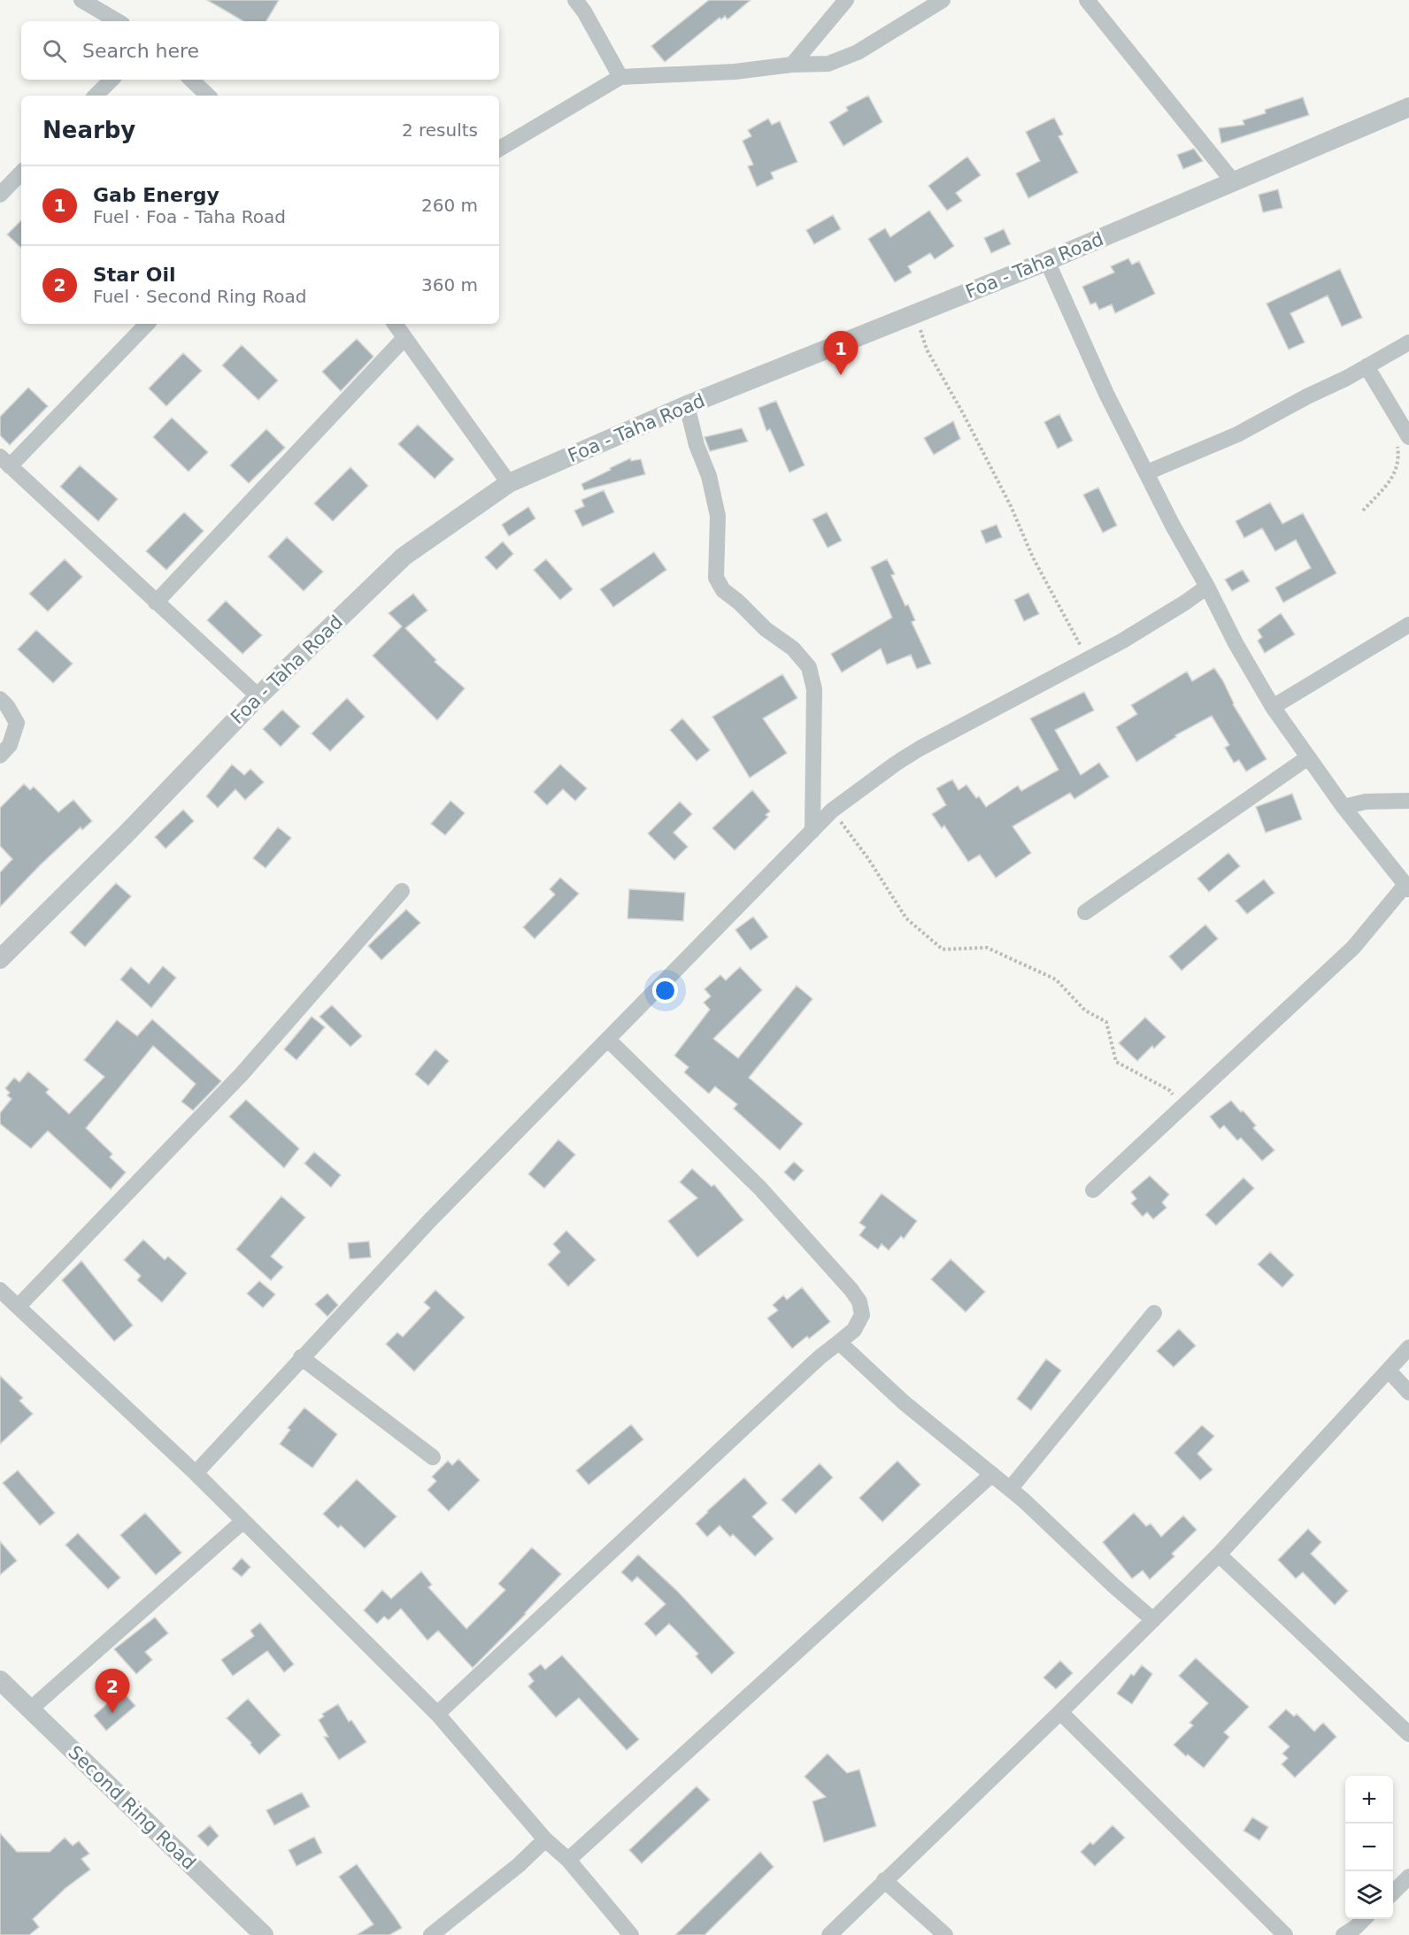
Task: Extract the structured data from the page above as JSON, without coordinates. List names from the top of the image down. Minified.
{"streets":{"street":["Foa - Taha Road","Second Ring Road"]},"page":{"search":"Search here","heading":["Nearby","2 results"],"list":[{"mark":"1","name":"Gab Energy","note":"Fuel · Foa - Taha Road","value":"260 m"},{"mark":"2","name":"Star Oil","note":"Fuel · Second Ring Road","value":"360 m"}],"pins":["1","2"],"map_buttons":["+","−"]}}
